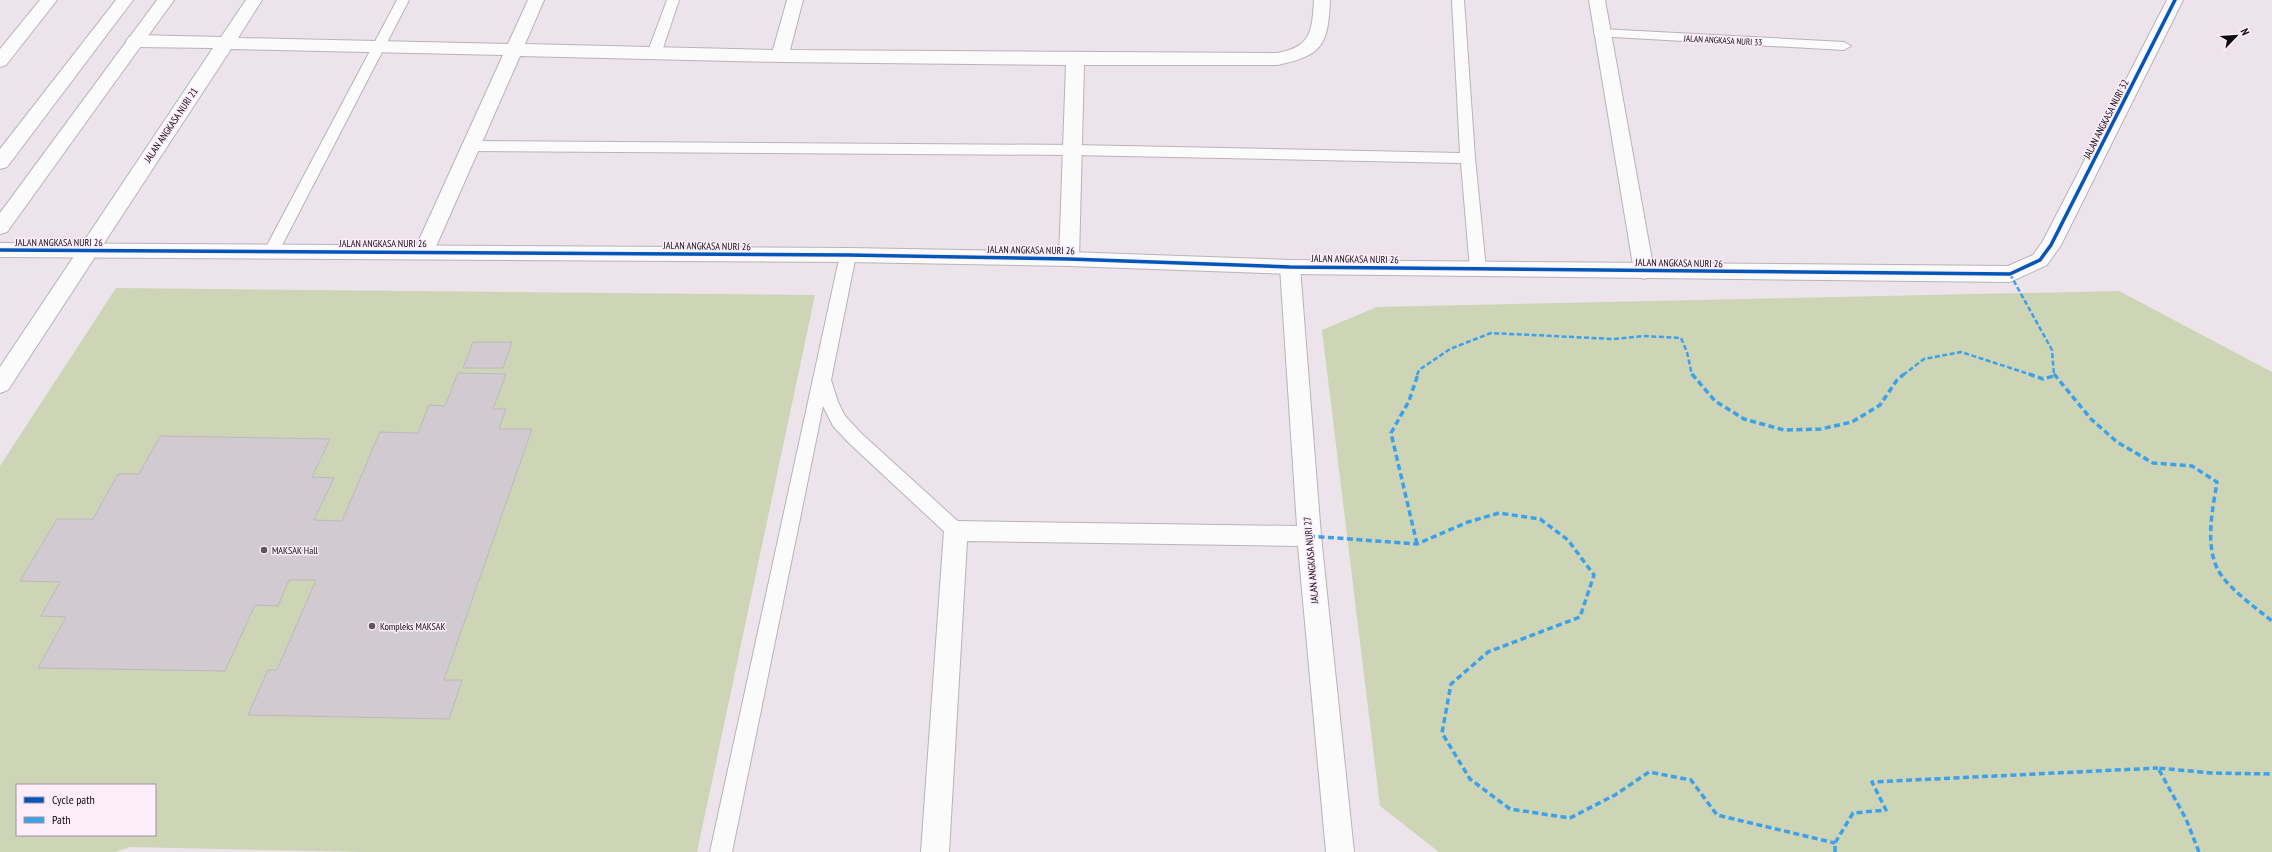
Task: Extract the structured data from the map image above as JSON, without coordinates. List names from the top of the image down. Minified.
{"streets":{"street":["JALAN ANGKASA NURI 32","JALAN ANGKASA NURI 21","JALAN ANGKASA NURI 26","JALAN ANGKASA NURI 27"],"lane":["JALAN ANGKASA NURI 33"]},"crossings":[["JALAN ANGKASA NURI 32","JALAN ANGKASA NURI 26"],["JALAN ANGKASA NURI 21","JALAN ANGKASA NURI 26"],["JALAN ANGKASA NURI 26","JALAN ANGKASA NURI 27"]],"places":["MAKSAK Hall","Kompleks MAKSAK"],"legend":["Cycle path","Path"],"north":"top right"}
